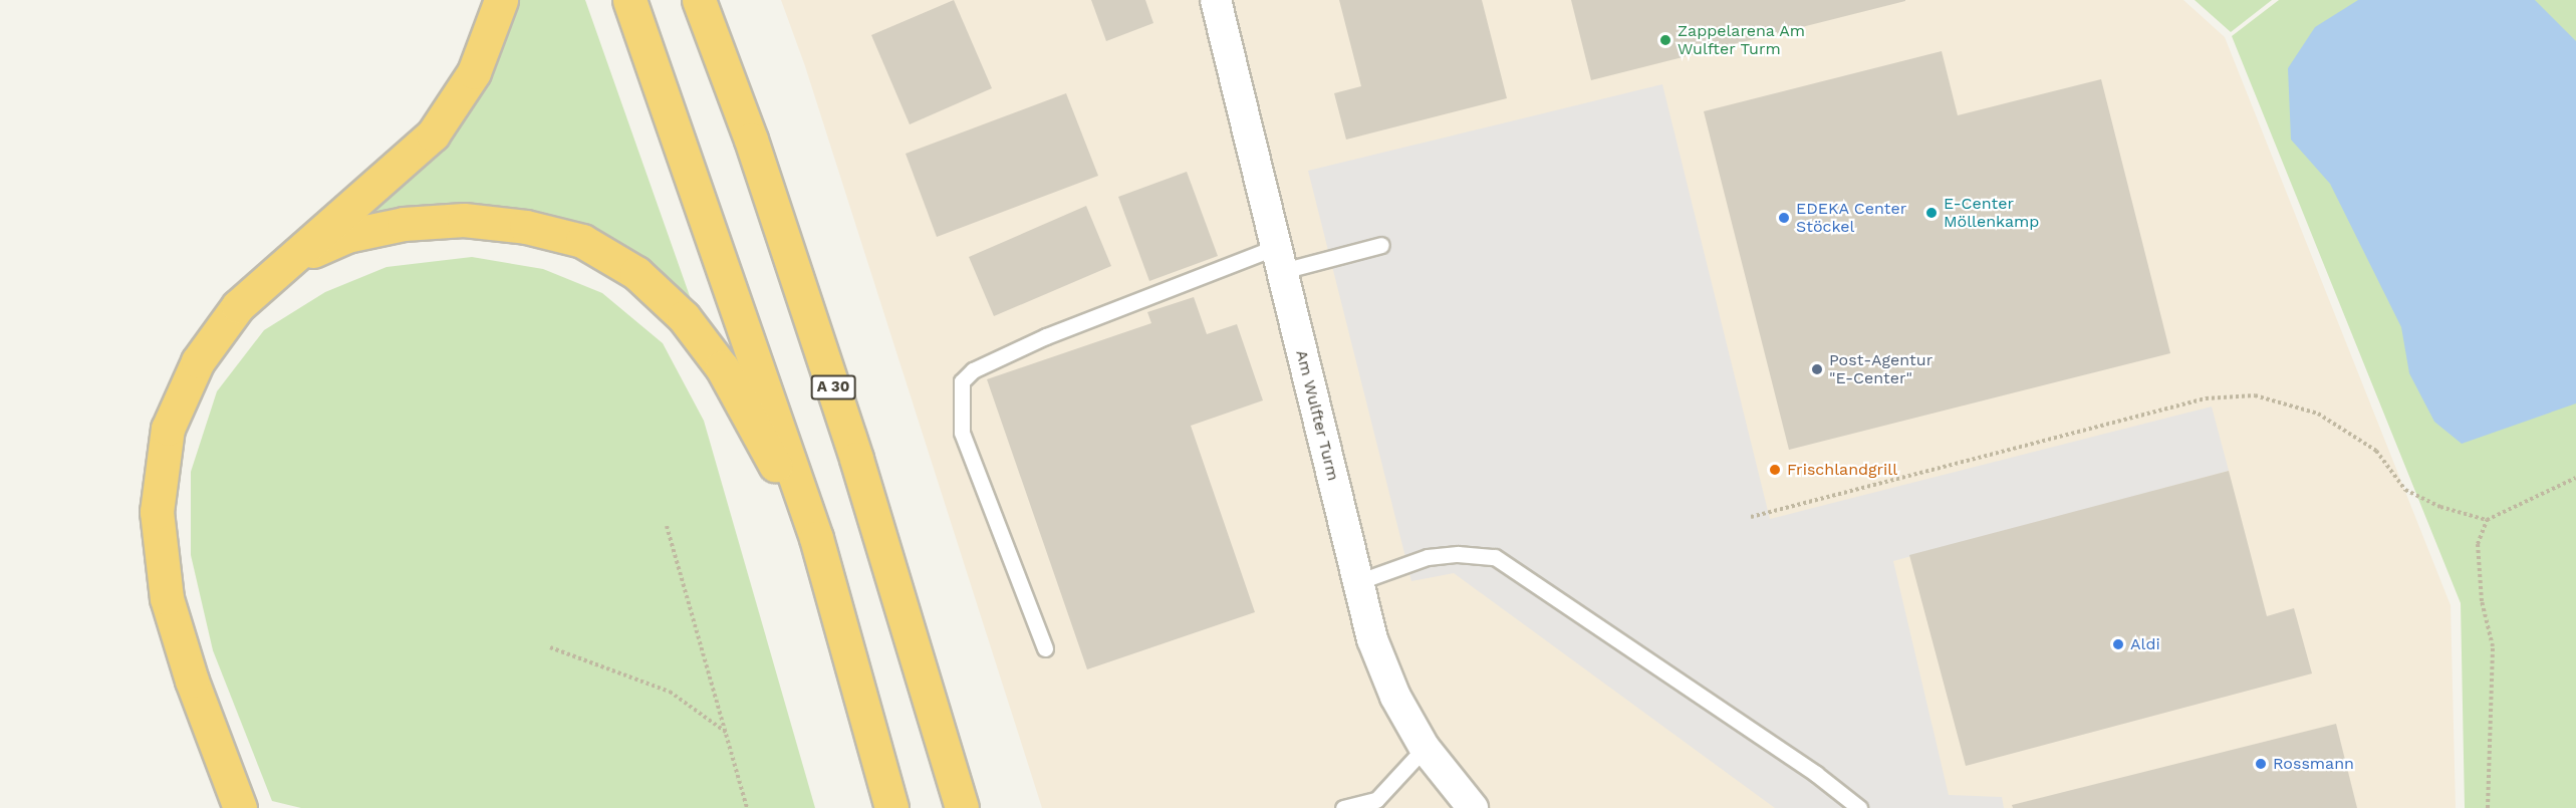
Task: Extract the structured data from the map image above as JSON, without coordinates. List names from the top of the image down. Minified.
{"streets":{"highway":["A 30"],"street":["Am Wulfter Turm"]},"places":["Zappelarena Am Wulfter Turm","E-Center Möllenkamp","EDEKA Center Stöckel","Post-Agentur \"E-Center\"","Frischlandgrill","Aldi","Rossmann"]}
